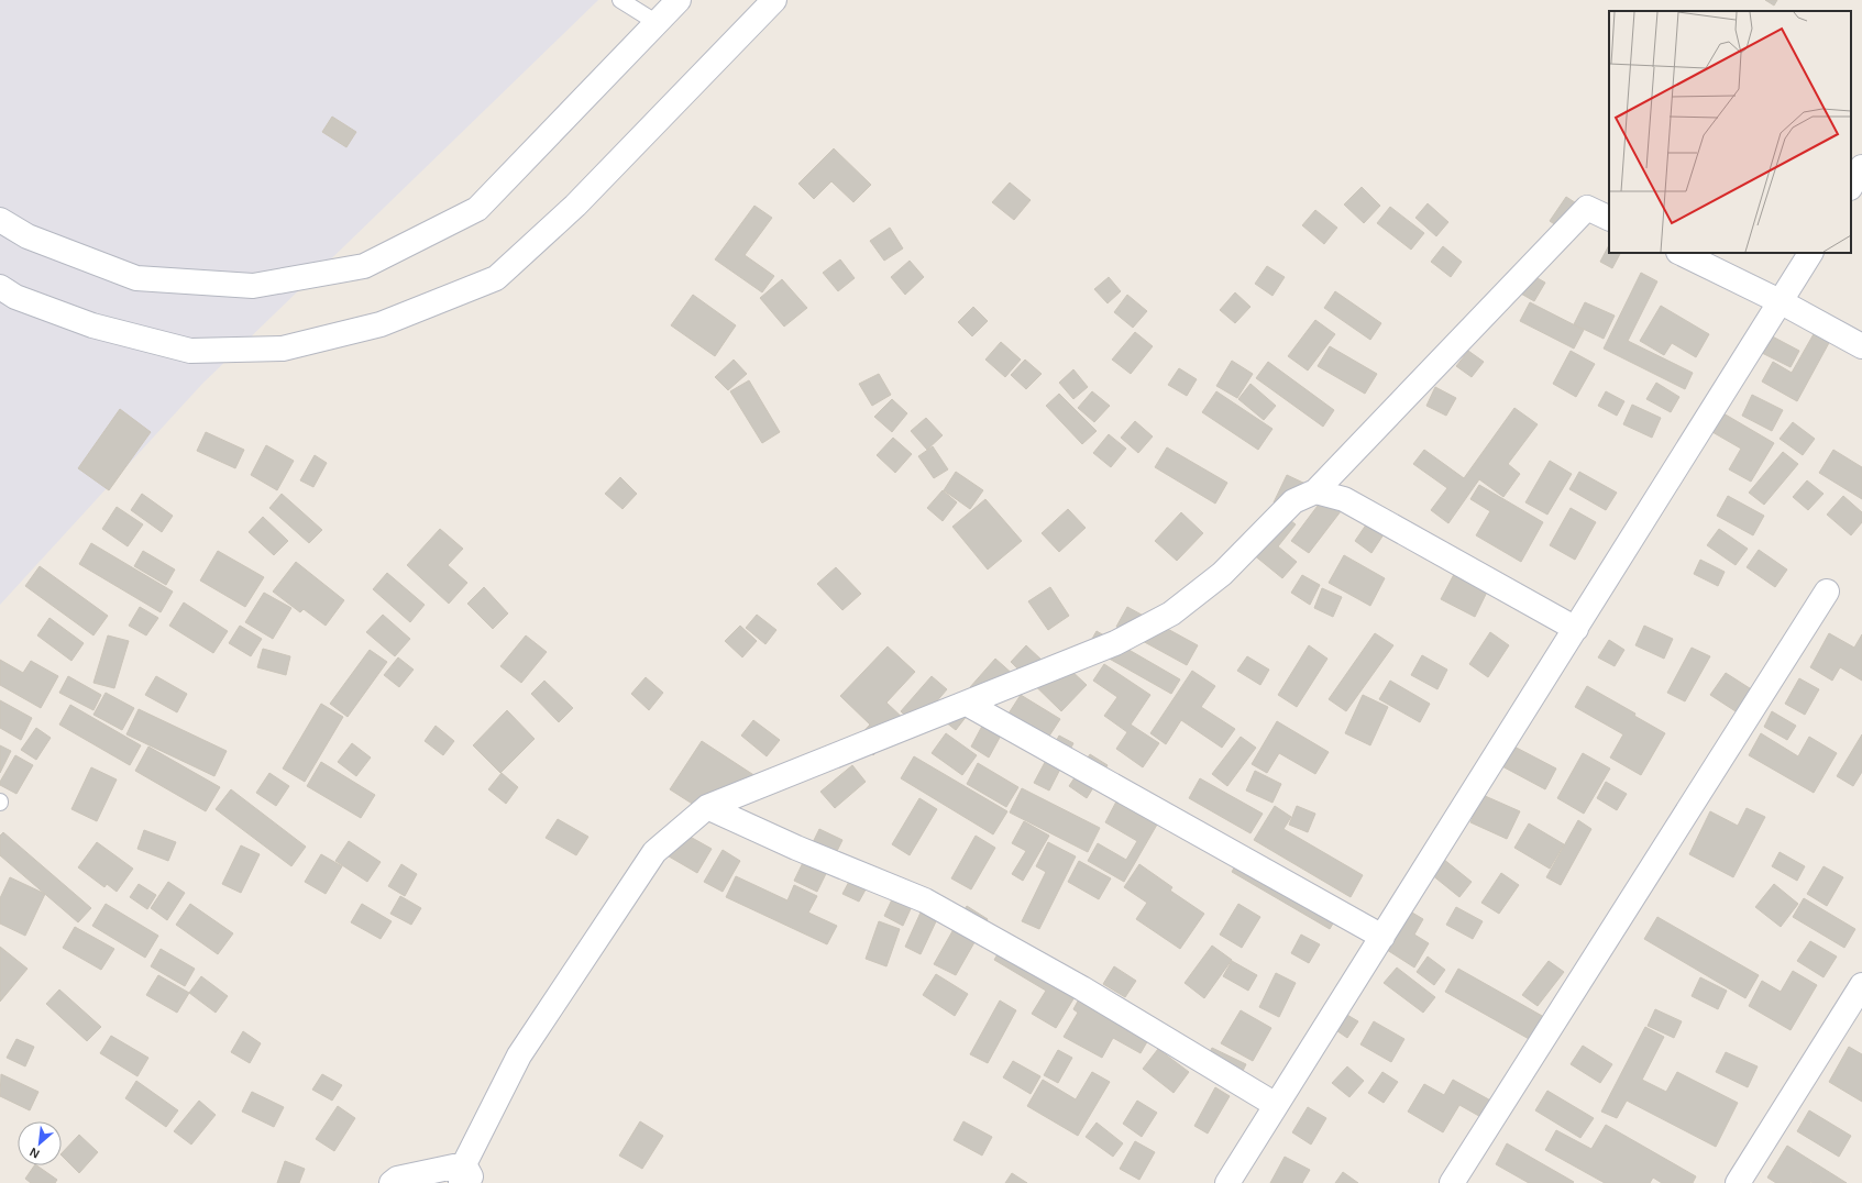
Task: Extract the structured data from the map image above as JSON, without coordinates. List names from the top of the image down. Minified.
{"north":"bottom left"}
